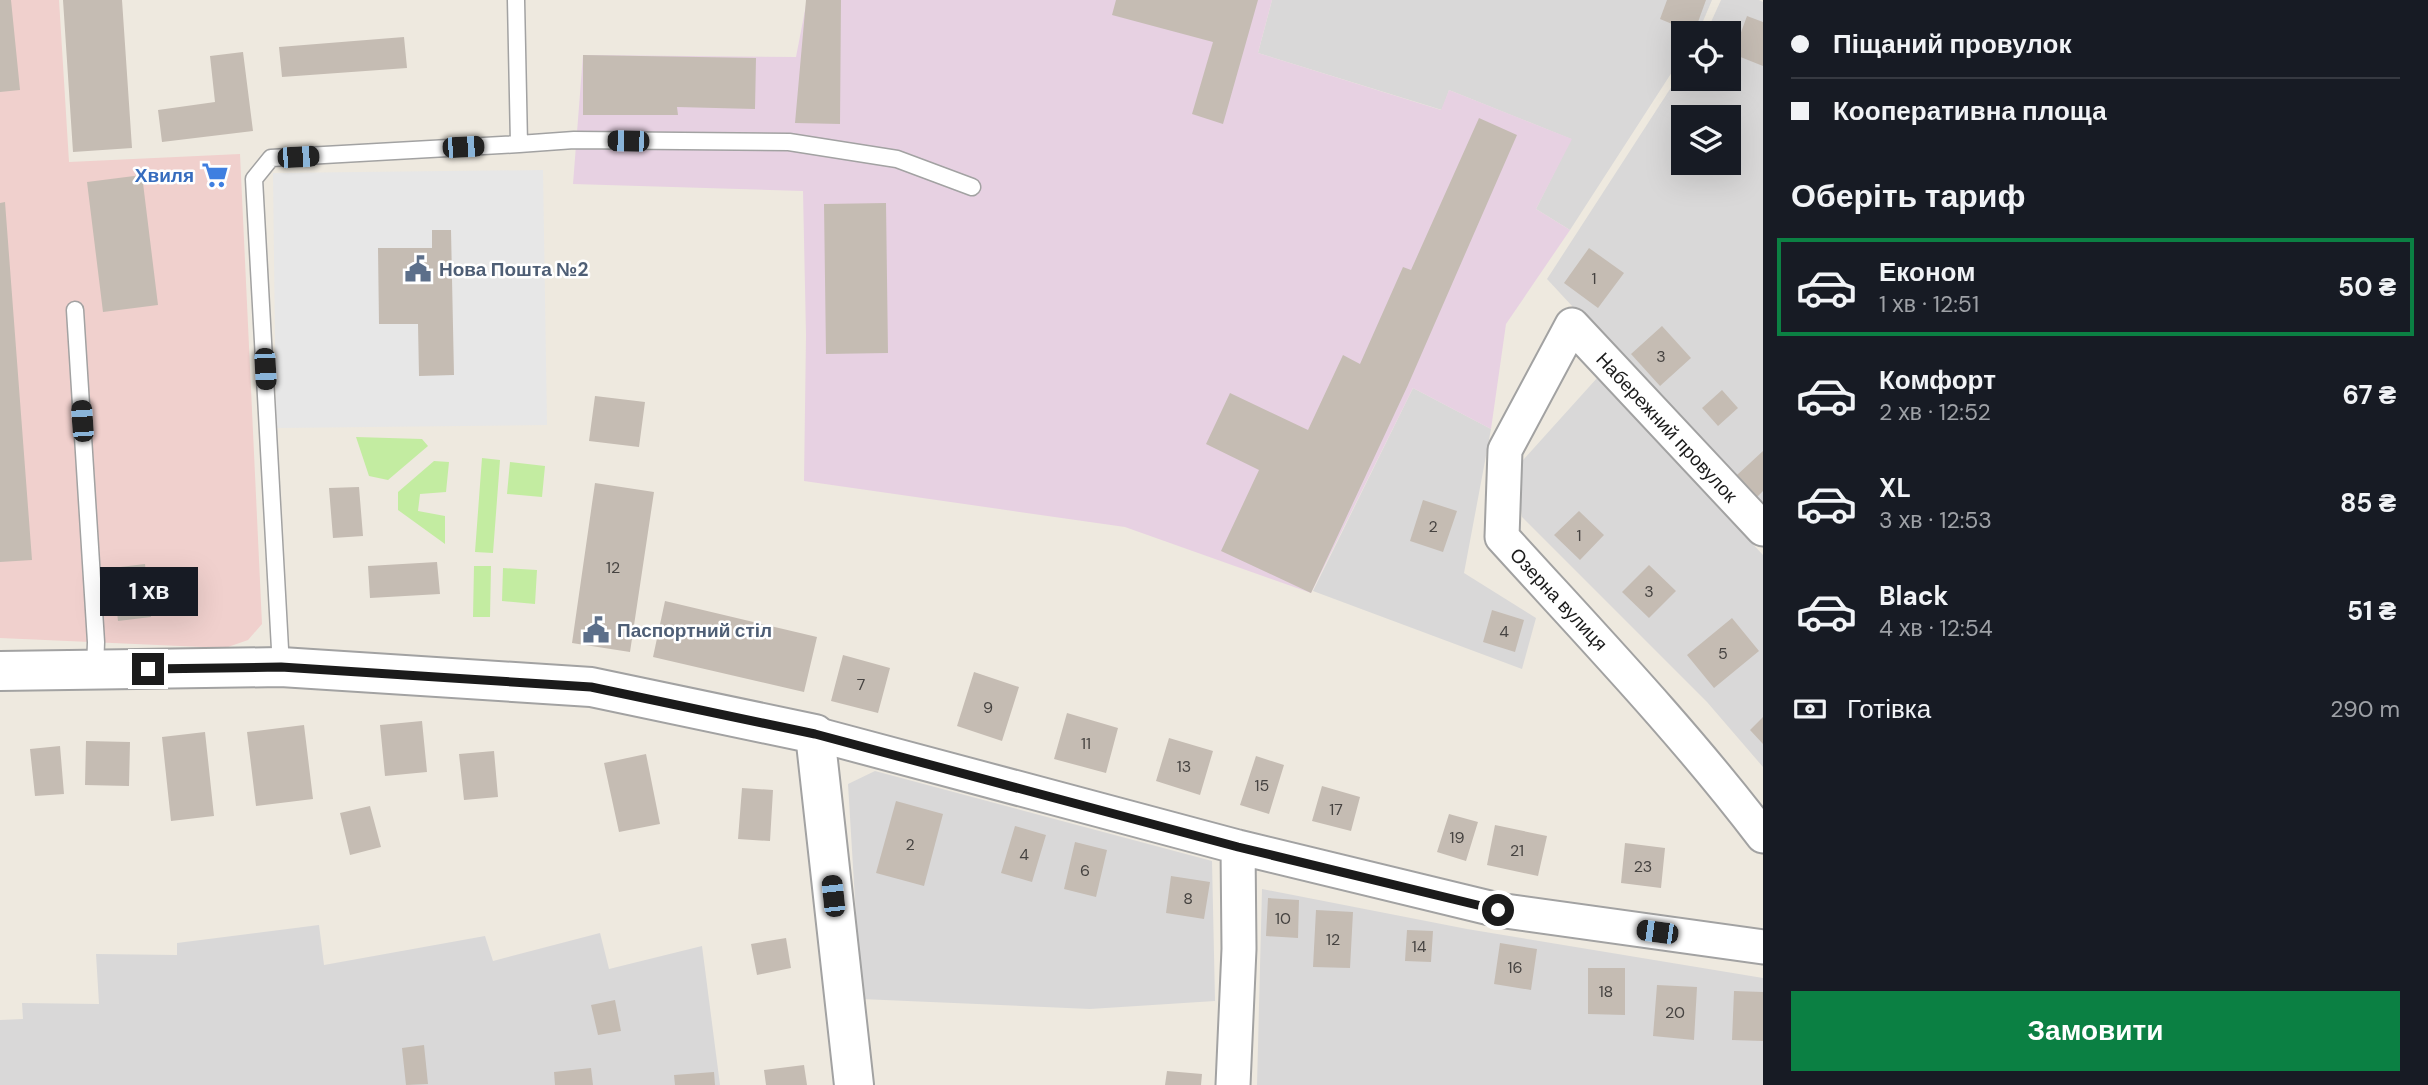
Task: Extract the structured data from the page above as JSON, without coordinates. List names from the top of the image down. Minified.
{"streets":{"street":["Набережний провулок","Озерна вулиця"]},"crossings":[["Набережний провулок","Озерна вулиця"]],"places":{"supermarket":["Хвиля"],"public building":["Нова Пошта №2","Паспортний стіл"]},"house_numbers":["1","3","2","1","12","3","4","5","7","9","11","13","15","17","19","2","21","4","23","6","8","10","12","14","16","18","20"],"page":{"banner":["Піщаний провулок","Кооперативна площа"],"heading":"Оберіть тариф","list":[{"name":"Економ","note":"1 хв · 12:51","value":"50 ₴"},{"name":"Комфорт","note":"2 хв · 12:52","value":"67 ₴"},{"name":"XL","note":"3 хв · 12:53","value":"85 ₴"},{"name":"Black","note":"4 хв · 12:54","value":"51 ₴"}],"bubble":"1 хв","pay":["Готівка","290 m"],"buttons":"Замовити"}}
